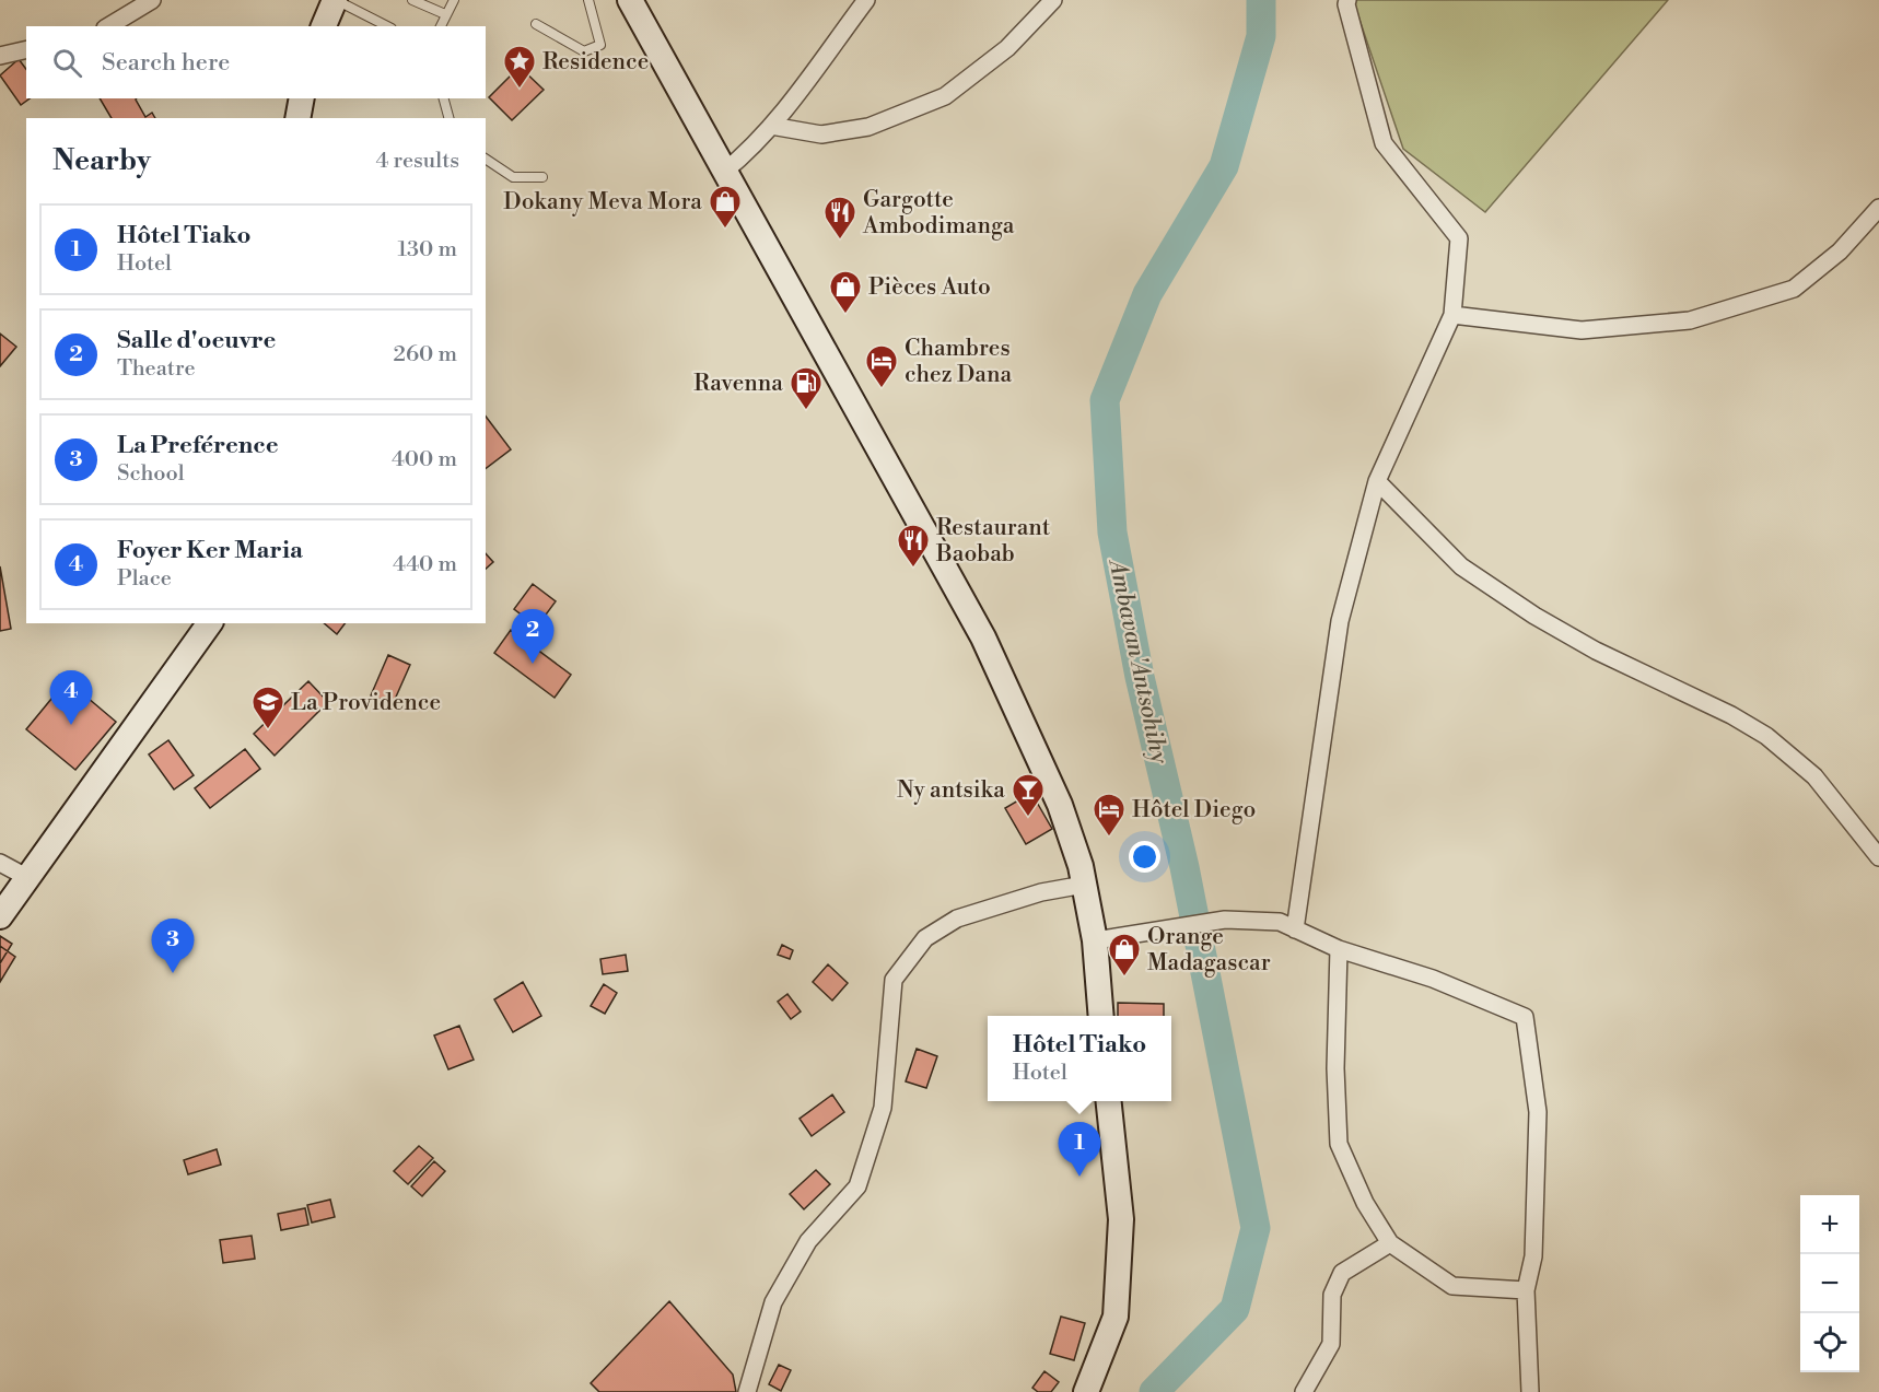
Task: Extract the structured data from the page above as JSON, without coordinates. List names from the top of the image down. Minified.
{"water":["Ambavan'Antsohihy"],"places":{"place":["Residence"],"shop":["Dokany Meva Mora","Pièces Auto","Orange Madagascar"],"restaurant":["Gargotte Ambodimanga","Restaurant Baobab"],"hotel":["Chambres chez Dana","Hôtel Diego"],"fuel station":["Ravenna"],"school or university":["La Providence"],"bar":["Ny antsika"]},"page":{"search":"Search here","heading":["Nearby","4 results"],"list":[{"mark":"1","name":"Hôtel Tiako","note":"Hotel","value":"130 m"},{"mark":"2","name":"Salle d'oeuvre","note":"Theatre","value":"260 m"},{"mark":"3","name":"La Preférence","note":"School","value":"400 m"},{"mark":"4","name":"Foyer Ker Maria","note":"Place","value":"440 m"}],"pins":["2","4","3","1"],"popup":["Hôtel Tiako","Hotel"],"map_buttons":["+","−"]}}
